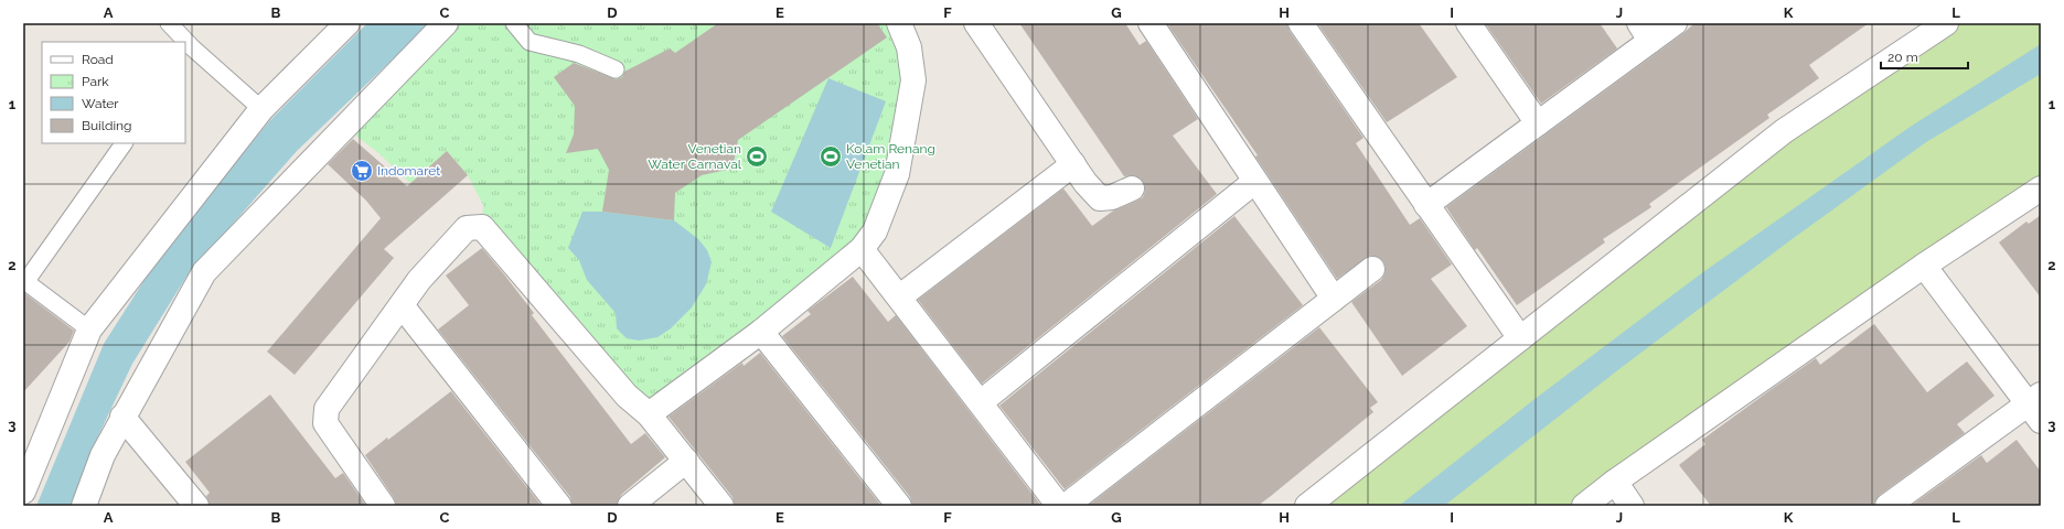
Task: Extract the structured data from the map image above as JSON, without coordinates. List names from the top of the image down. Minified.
{"places":{"sports":["Venetian Water Carnaval","Kolam Renang Venetian"],"supermarket":["Indomaret"]},"legend":["Road","Park","Water","Building"],"scale_bar":"20 m","grid":{"columns":["A","B","C","D","E","F","G","H","I","J","K","L"],"rows":["1","2","3"]}}
